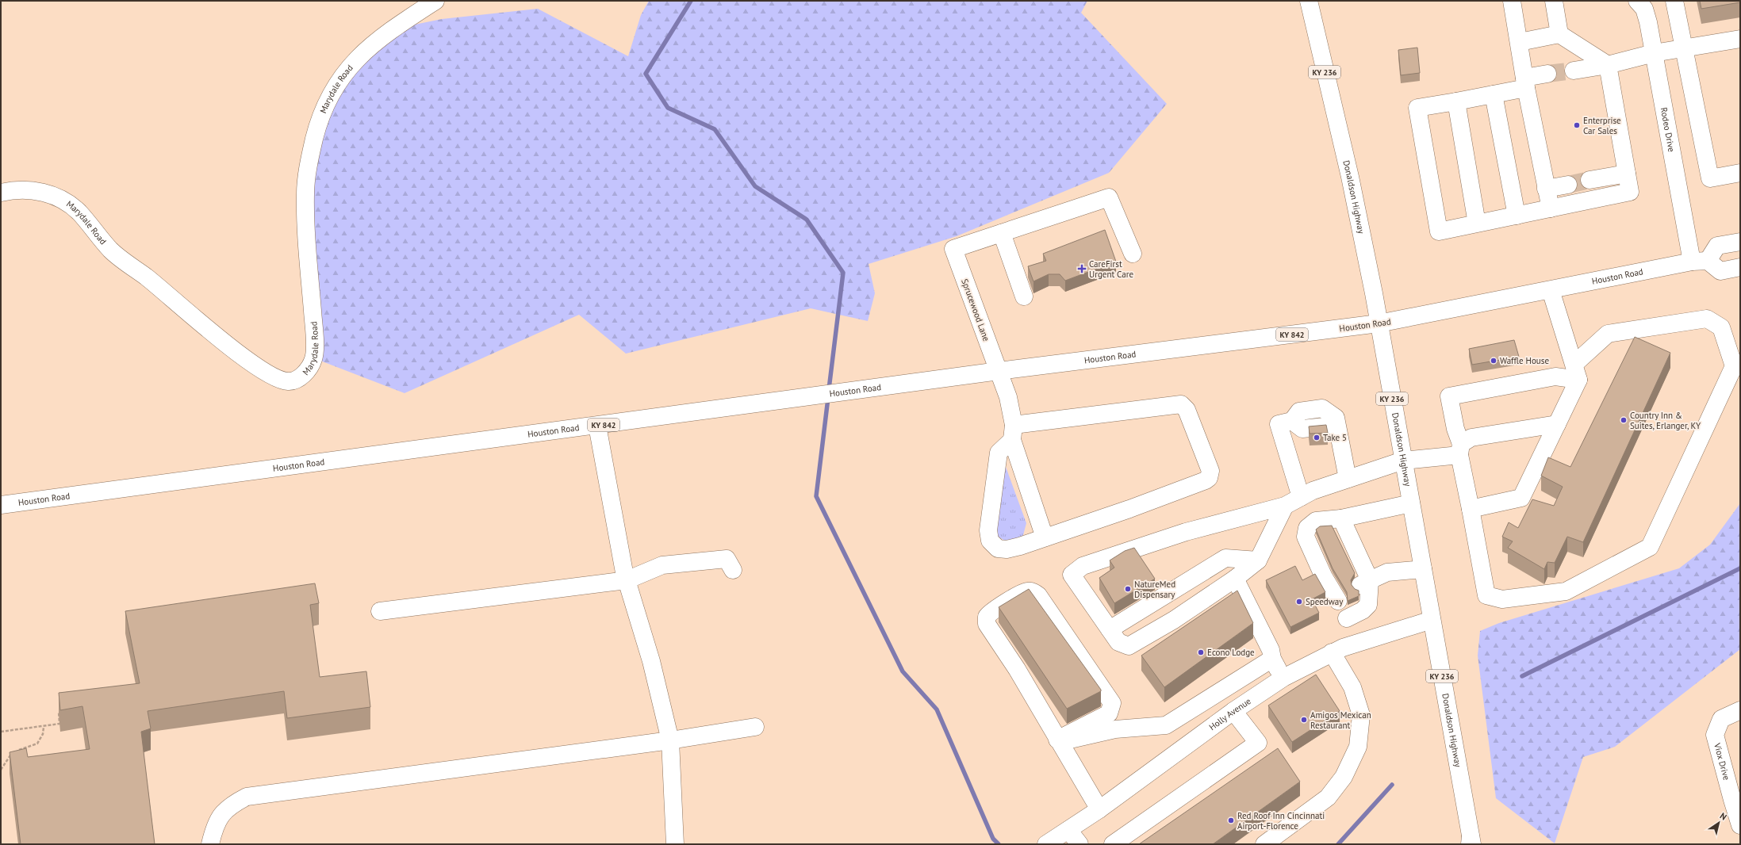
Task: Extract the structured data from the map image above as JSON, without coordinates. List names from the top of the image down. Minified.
{"streets":{"main road":["KY 236","Marydale Road","Rodeo Drive","Donaldson Highway","Houston Road","Sprucewood Lane","KY 842","Holly Avenue","Viox Drive"]},"crossings":[["Rodeo Drive","Houston Road"],["Donaldson Highway","Houston Road"],["Donaldson Highway","Holly Avenue"],["Houston Road","Sprucewood Lane"]],"places":{"other":["Enterprise Car Sales","Waffle House","Country Inn & Suites, Erlanger, KY","Take 5","NatureMed Dispensary","Speedway","Econo Lodge","Amigos Mexican Restaurant","Red Roof Inn Cincinnati Airport-Florence"],"health":["CareFirst Urgent Care"]},"north":"top right"}
